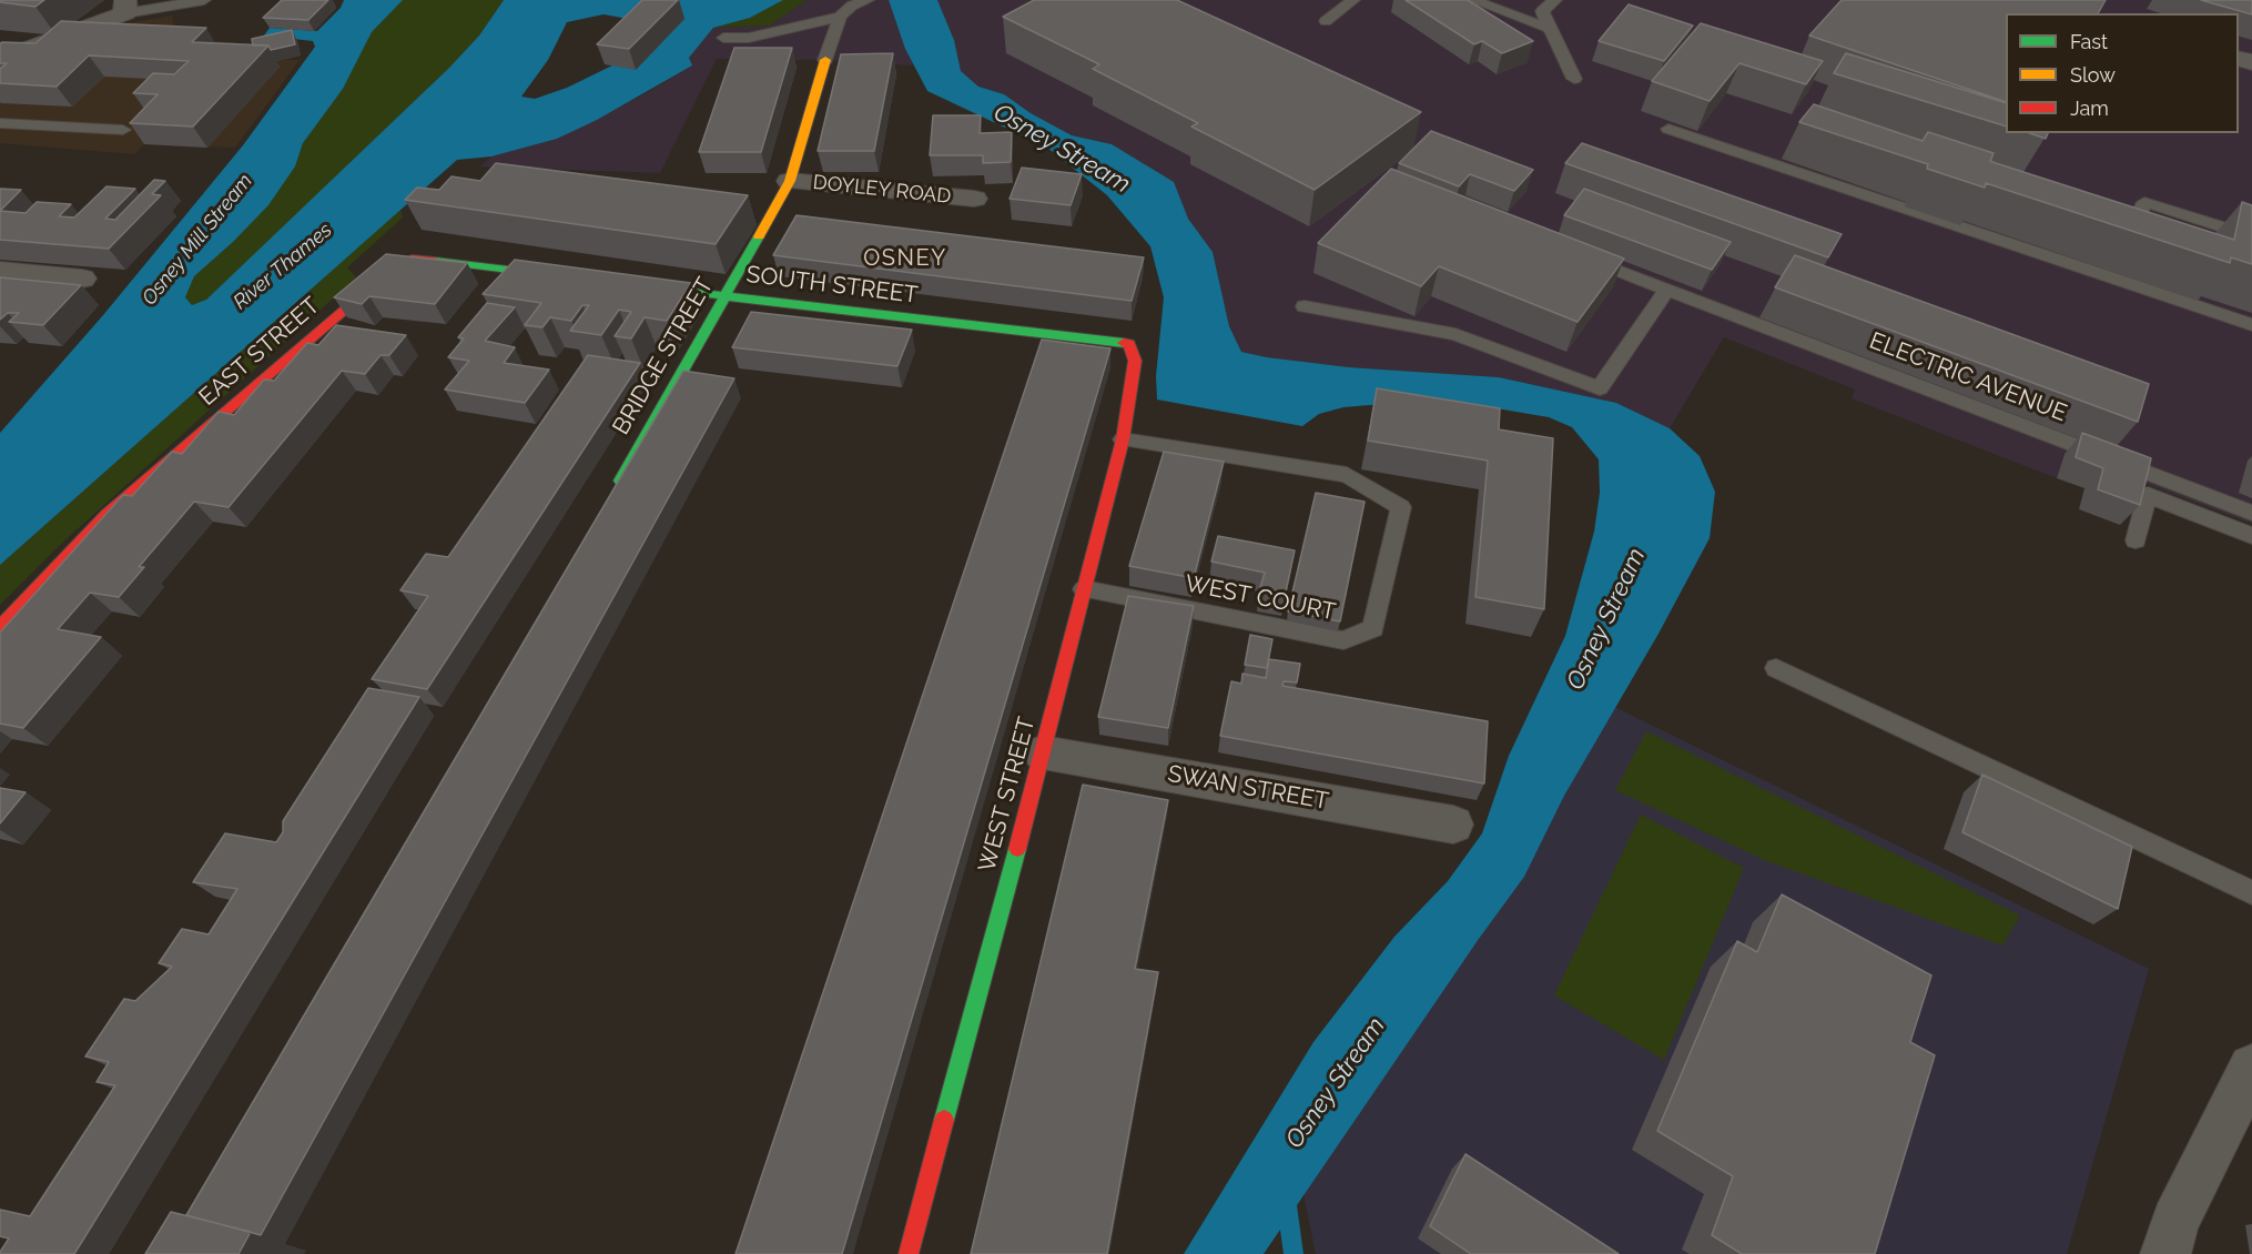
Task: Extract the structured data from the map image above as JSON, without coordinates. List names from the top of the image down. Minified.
{"streets":{"street":["DOYLEY ROAD","SOUTH STREET","EAST STREET","BRIDGE STREET","SWAN STREET","WEST STREET"],"lane":["ELECTRIC AVENUE","WEST COURT"]},"crossings":[["DOYLEY ROAD","BRIDGE STREET"],["SOUTH STREET","BRIDGE STREET"],["SOUTH STREET","WEST STREET"],["WEST COURT","WEST STREET"],["SWAN STREET","WEST STREET"]],"districts":["OSNEY"],"water":["Osney Stream","Osney Mill Stream","River Thames"],"legend":["Fast","Slow","Jam"]}
